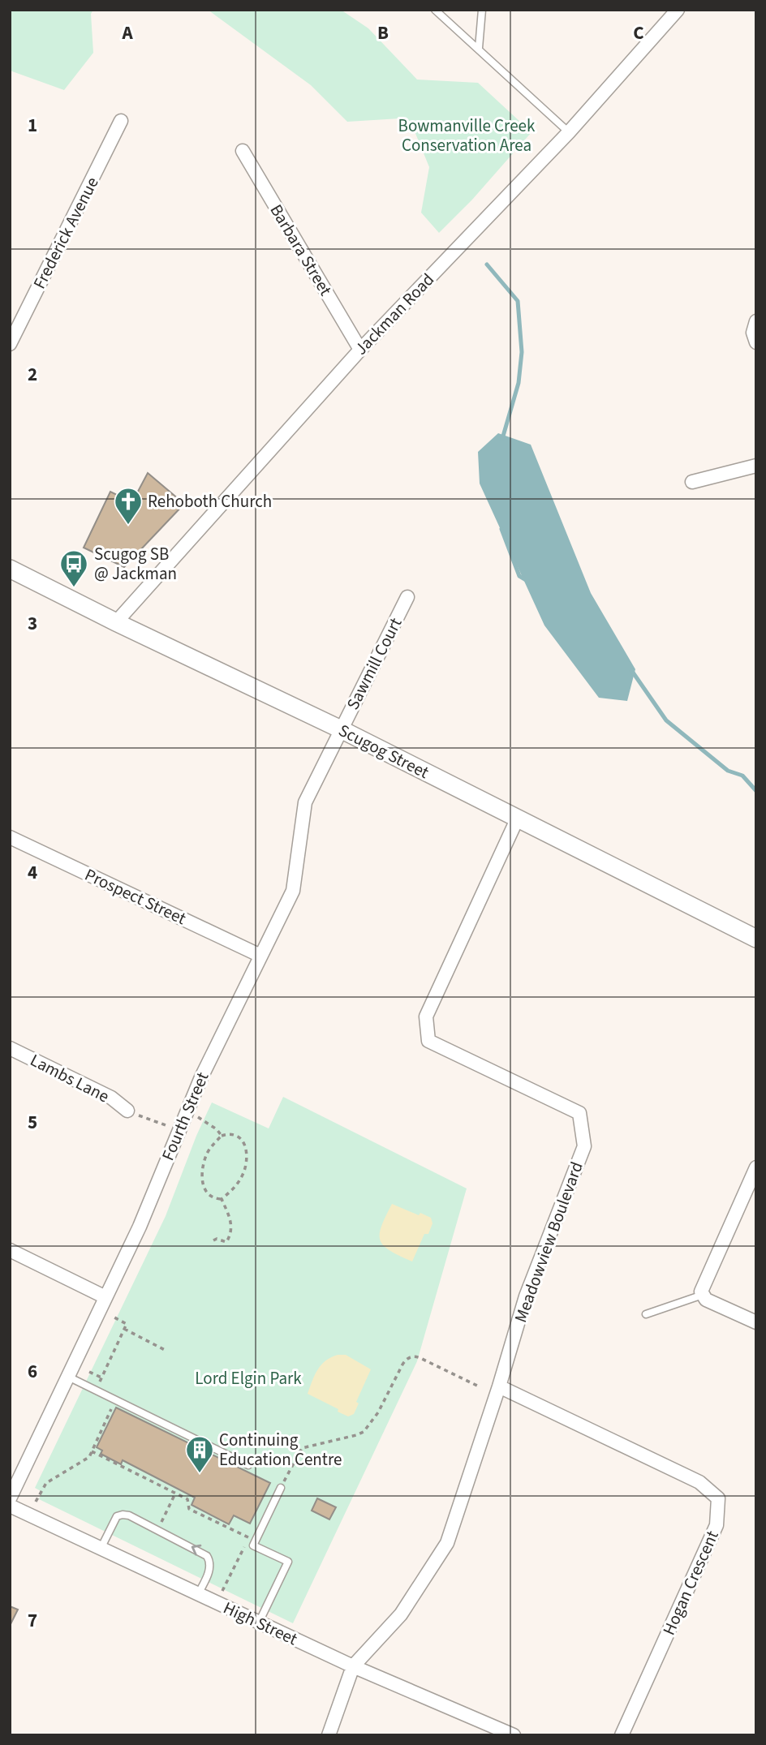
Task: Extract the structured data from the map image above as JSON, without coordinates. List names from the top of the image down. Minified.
{"streets":{"street":["Frederick Avenue","Barbara Street","Jackman Road","Sawmill Court","Scugog Street","Prospect Street","Lambs Lane","Fourth Street","Meadowview Boulevard","Hogan Crescent","High Street"]},"crossings":[["Barbara Street","Jackman Road"],["Jackman Road","Scugog Street"],["Sawmill Court","Scugog Street"],["Sawmill Court","Fourth Street"],["Scugog Street","Fourth Street"],["Scugog Street","Meadowview Boulevard"],["Prospect Street","Fourth Street"],["Meadowview Boulevard","Hogan Crescent"],["Meadowview Boulevard","High Street"]],"parks":["Bowmanville Creek Conservation Area","Lord Elgin Park"],"places":{"church":["Rehoboth Church"],"bus stop":["Scugog SB @ Jackman"],"building":["Continuing Education Centre"]},"grid":{"columns":["A","B","C"],"rows":["1","2","3","4","5","6","7"]}}
